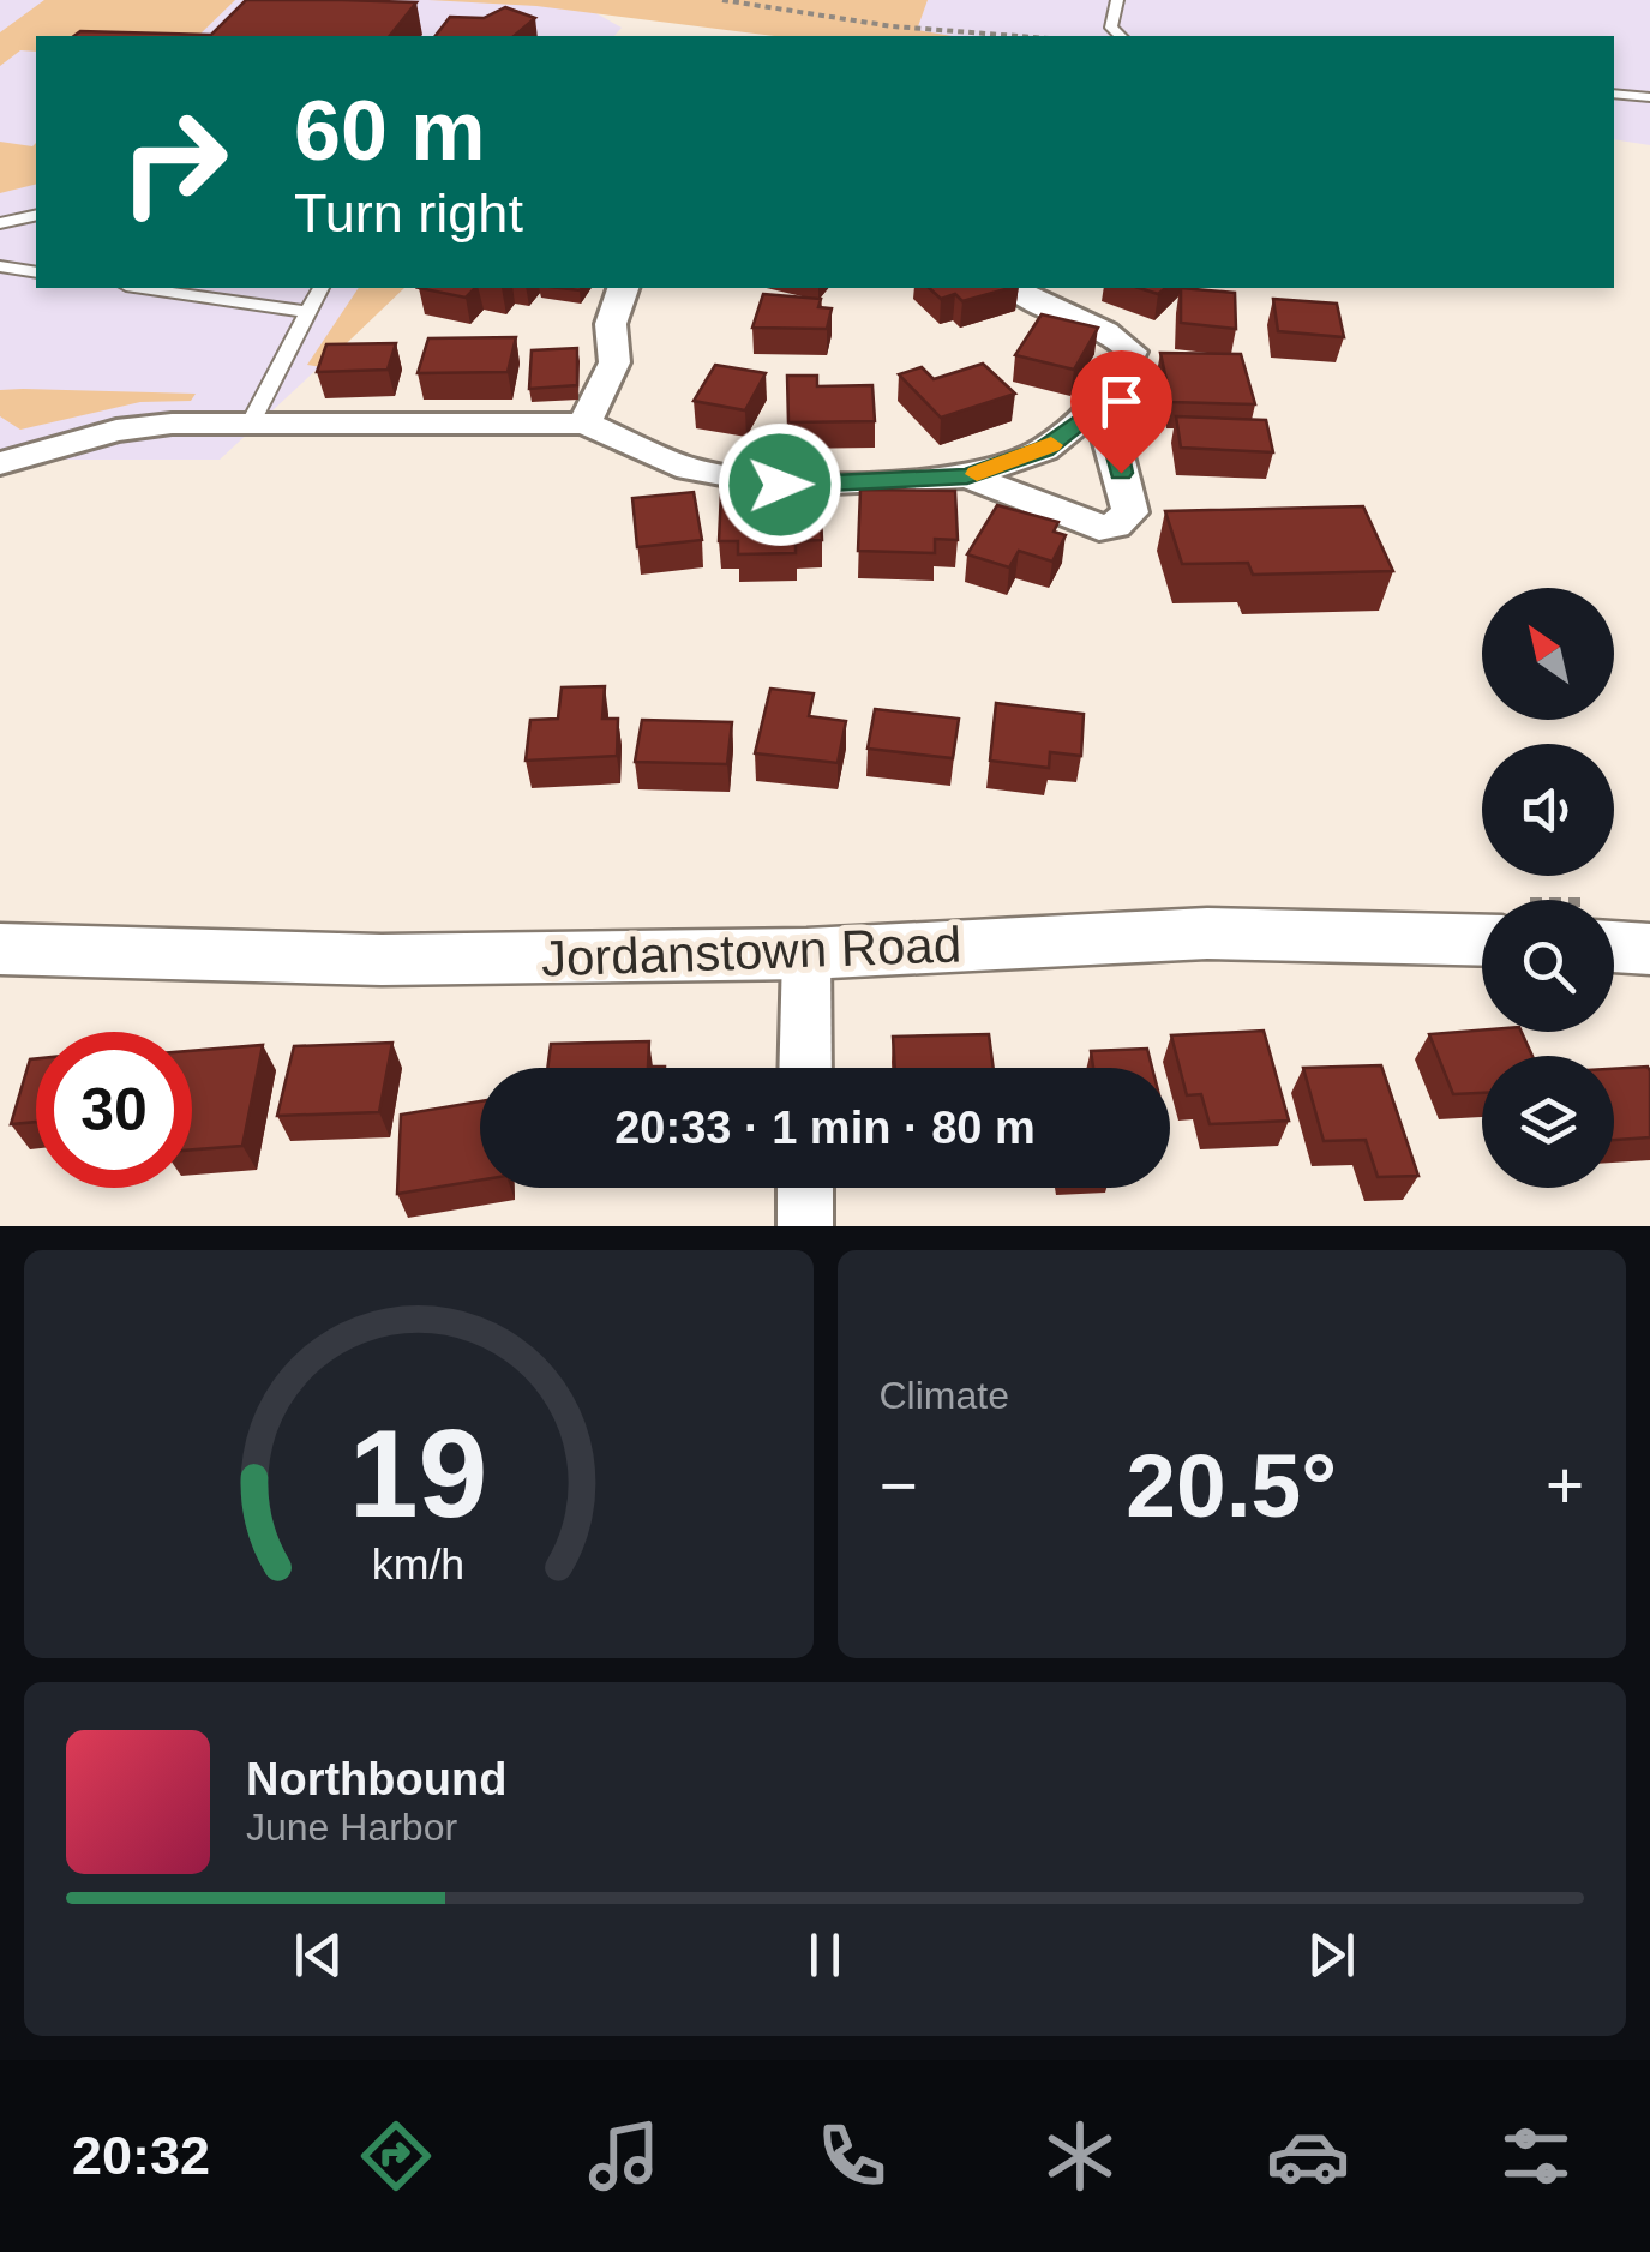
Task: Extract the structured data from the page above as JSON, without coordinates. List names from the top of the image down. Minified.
{"streets":{"street":["Jordanstown Road"]},"north":"top left","page":{"turn":["60 m","Turn right"],"limit":"30","trip":"20:33 · 1 min · 80 m","tile":"Climate","heat":["−","20.5°","+"],"song":["Northbound","June Harbor"],"tabs":"20:32","gauge":["19","km/h"]}}
